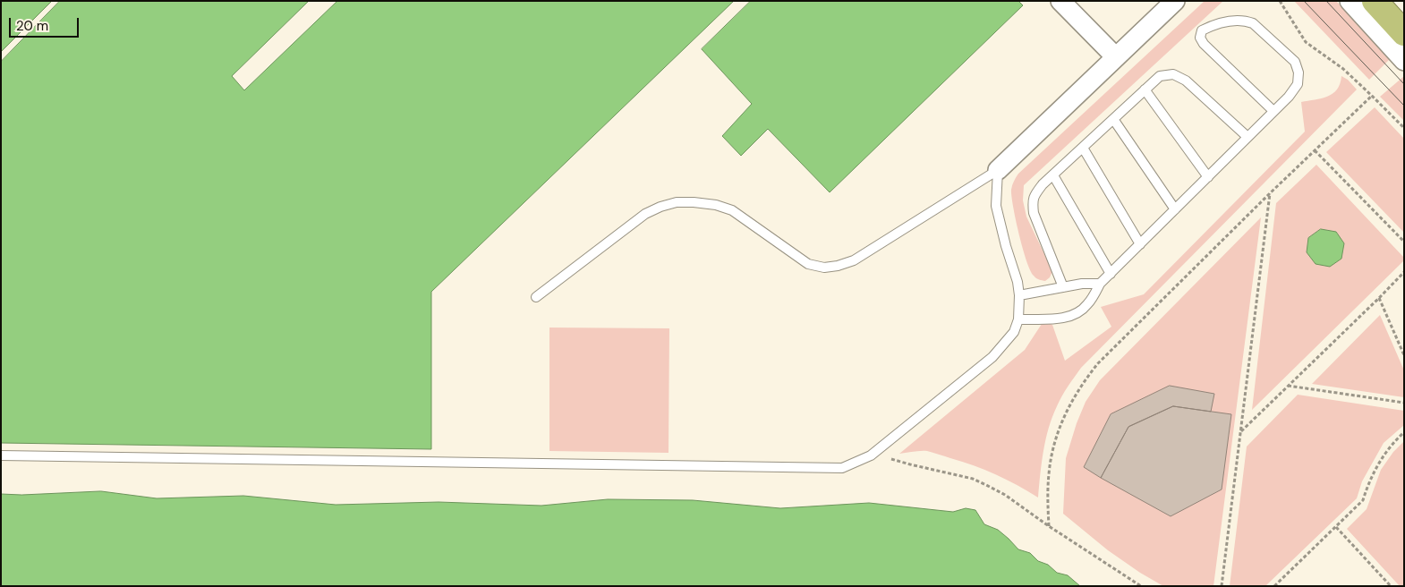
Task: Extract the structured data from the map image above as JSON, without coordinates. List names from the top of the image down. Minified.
{"scale_bar":"20 m"}
